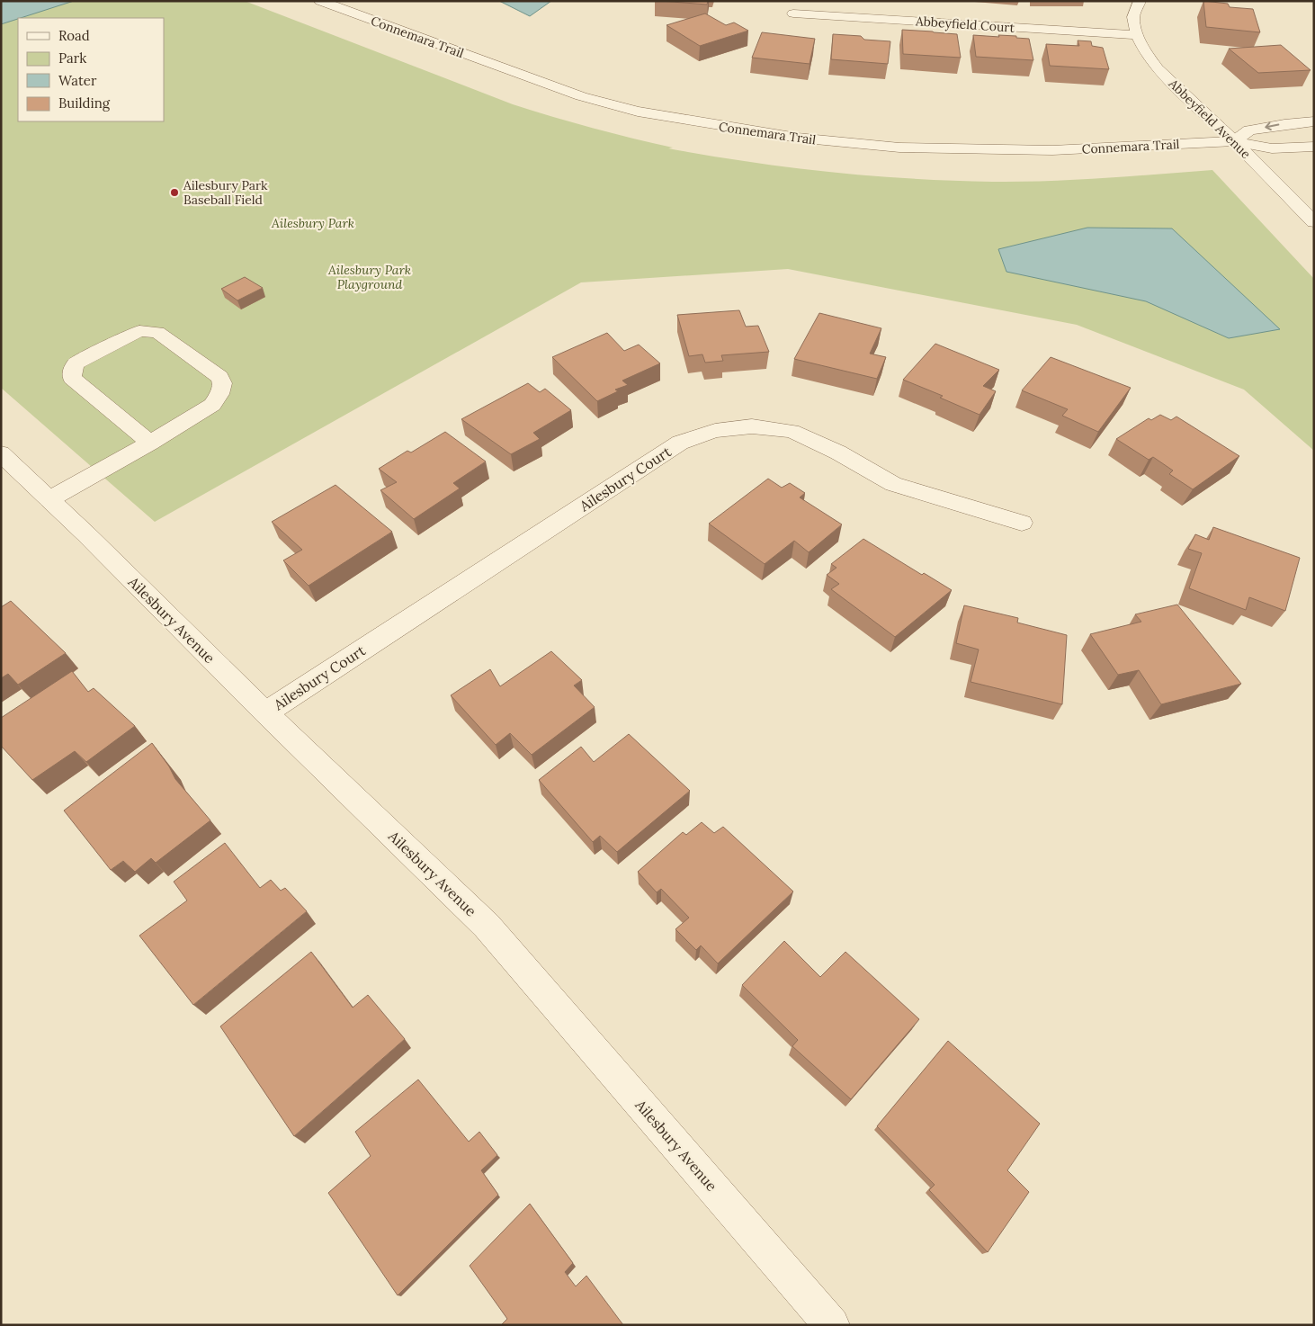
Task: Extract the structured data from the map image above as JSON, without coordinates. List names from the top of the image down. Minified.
{"streets":{"street":["Abbeyfield Court","Connemara Trail","Abbeyfield Avenue","Ailesbury Court","Ailesbury Avenue"]},"crossings":[["Abbeyfield Court","Abbeyfield Avenue"],["Connemara Trail","Abbeyfield Avenue"],["Ailesbury Court","Ailesbury Avenue"]],"parks":["Ailesbury Park","Ailesbury Park Playground"],"places":["Ailesbury Park Baseball Field"],"legend":["Road","Park","Water","Building"]}
